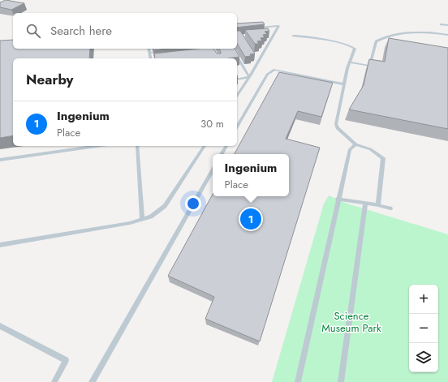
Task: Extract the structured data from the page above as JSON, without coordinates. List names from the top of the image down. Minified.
{"parks":["Science Museum Park"],"page":{"search":"Search here","heading":"Nearby","list":[{"mark":"1","name":"Ingenium","note":"Place","value":"30 m"}],"popup":["Ingenium","Place"],"pins":"1","map_buttons":["+","−"]}}
